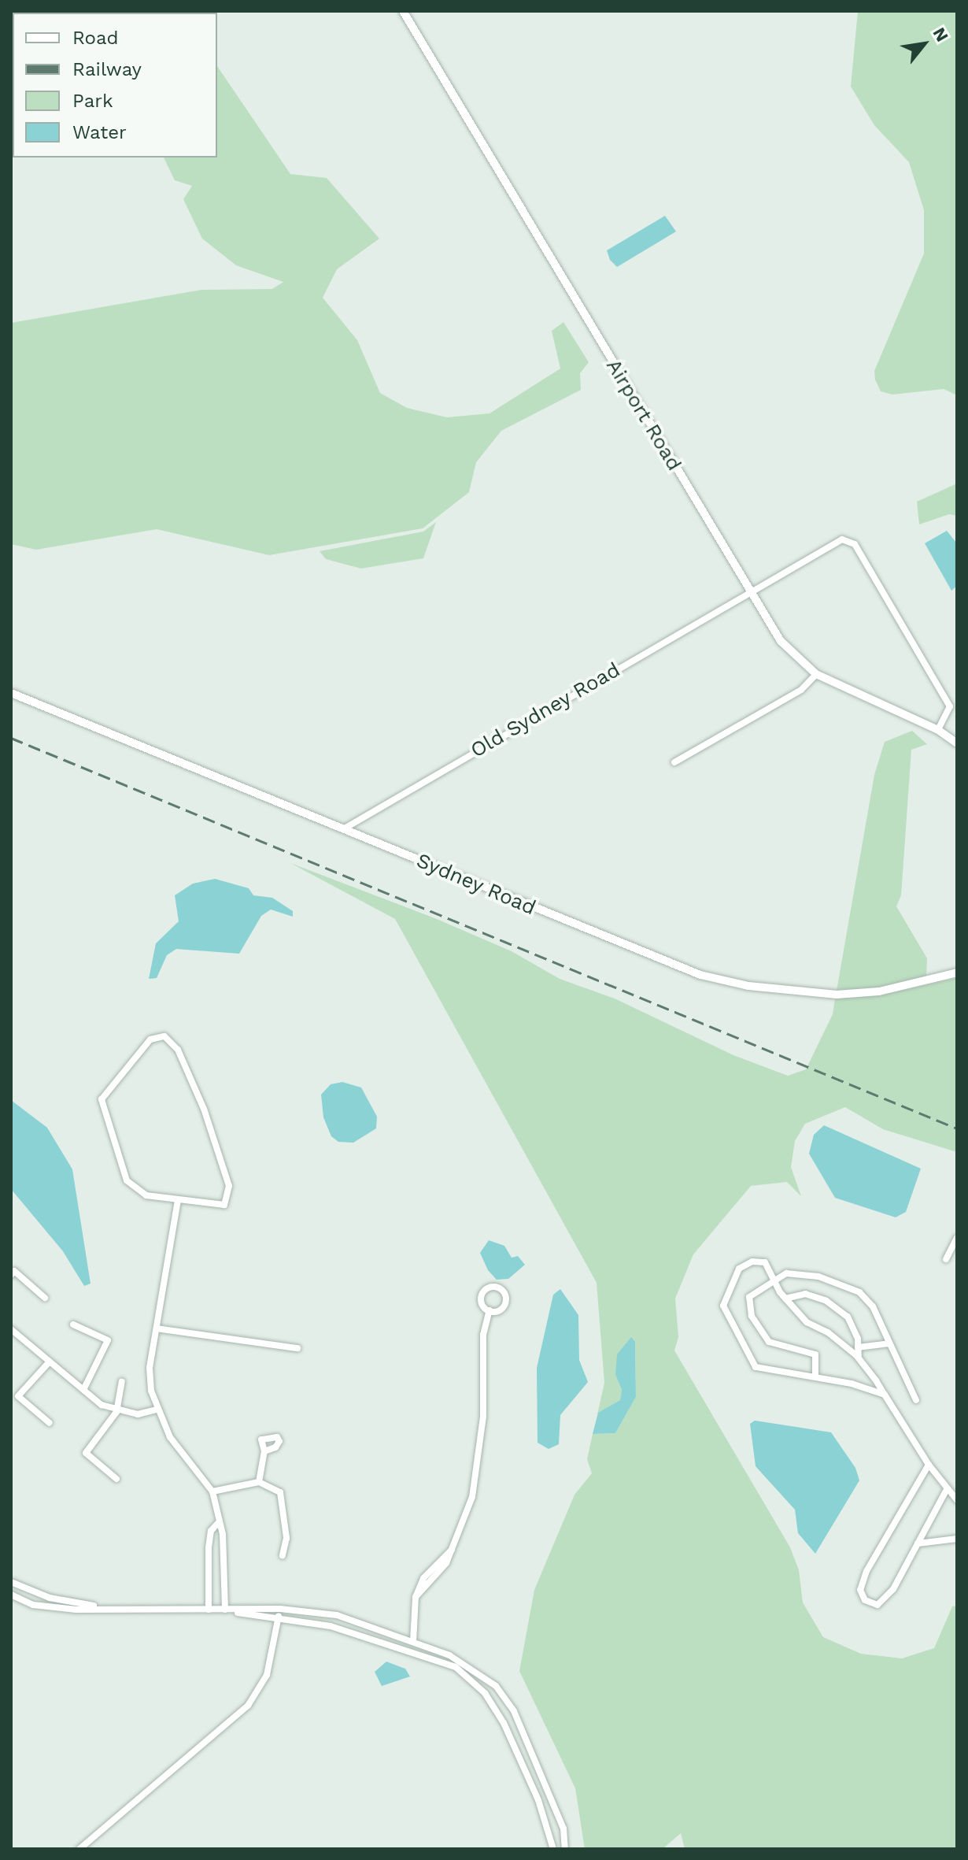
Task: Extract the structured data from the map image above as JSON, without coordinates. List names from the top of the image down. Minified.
{"streets":{"street":["Airport Road","Old Sydney Road","Sydney Road"]},"crossings":[["Airport Road","Old Sydney Road"],["Old Sydney Road","Sydney Road"]],"legend":["Road","Railway","Park","Water"],"north":"top right"}
